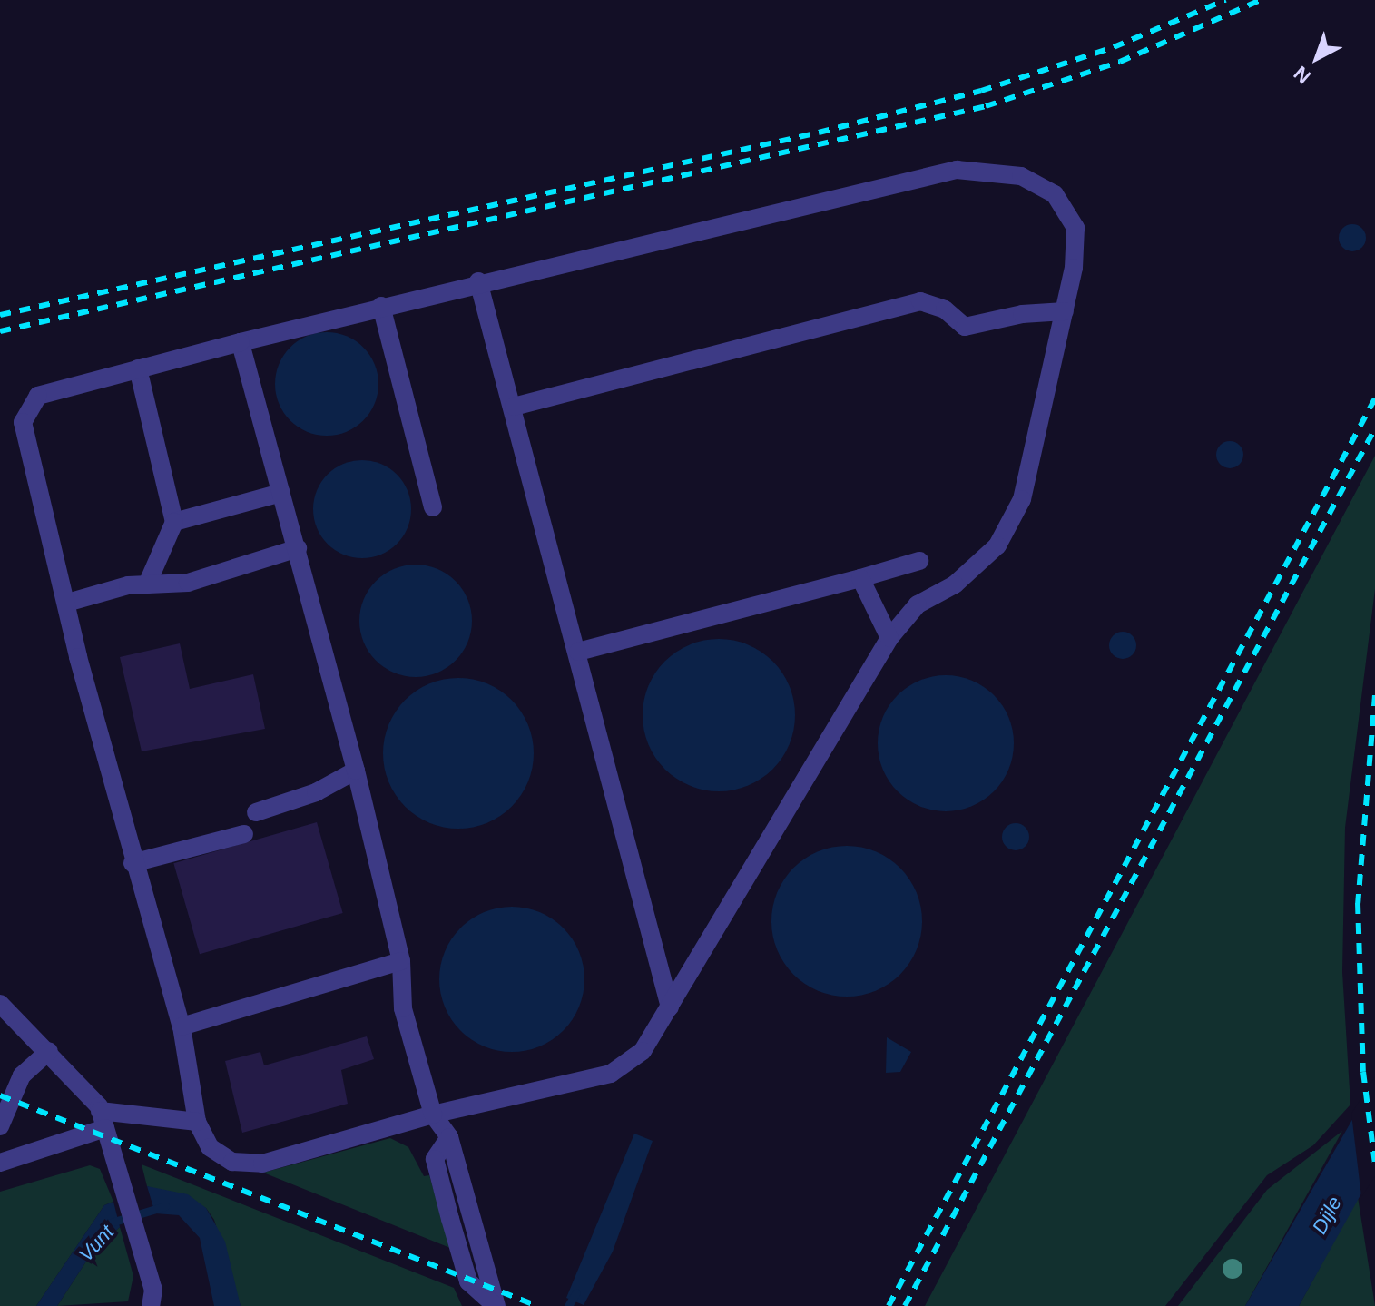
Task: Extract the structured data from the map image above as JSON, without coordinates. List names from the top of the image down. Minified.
{"water":["Dijle","Vunt"],"north":"bottom left"}
